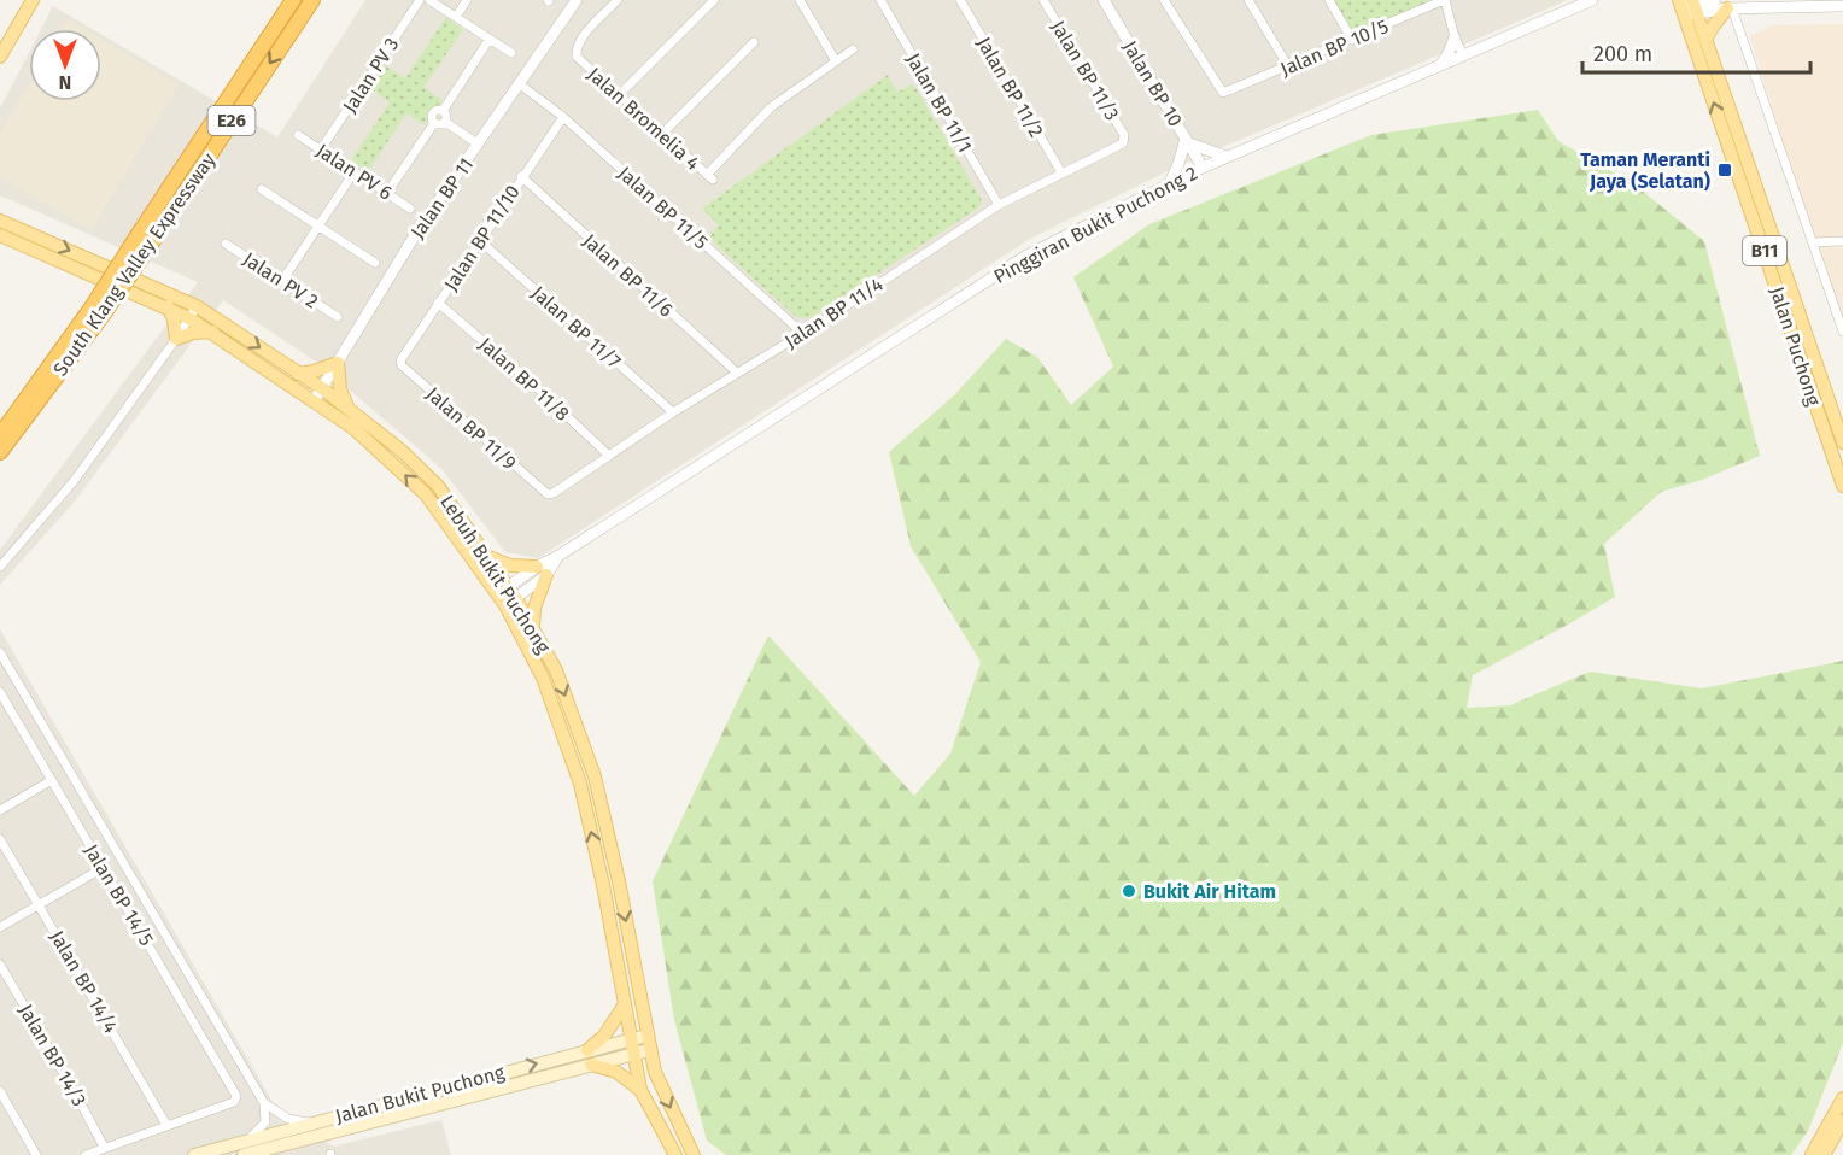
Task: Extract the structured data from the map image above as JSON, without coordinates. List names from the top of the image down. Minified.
{"streets":{"highway":["E26","South Klang Valley Expressway"],"main road":["B11","Jalan Puchong","Lebuh Bukit Puchong","Jalan Bukit Puchong"],"street":["Jalan BP 10/5","Jalan BP 11/3","Jalan PV 3","Jalan BP 10","Jalan BP 11/2","Jalan BP 11/1","Jalan Bromelia 4","Jalan PV 6","Jalan BP 11","Jalan BP 11/5","Pinggiran Bukit Puchong 2","Jalan BP 11/10","Jalan BP 11/6","Jalan PV 2","Jalan BP 11/4","Jalan BP 11/7","Jalan BP 11/8","Jalan BP 11/9","Jalan BP 14/5","Jalan BP 14/4","Jalan BP 14/3"]},"crossings":[["Jalan BP 11/3","Jalan BP 11/4"],["Jalan PV 3","Jalan PV 6"],["Jalan BP 10","Pinggiran Bukit Puchong 2"],["Jalan BP 11/2","Jalan BP 11/4"],["Jalan BP 11/1","Jalan BP 11/4"],["Jalan BP 11","Jalan BP 11/5"],["Jalan BP 11","Lebuh Bukit Puchong"],["Jalan BP 11/5","Jalan BP 11/10"],["Jalan BP 11/5","Jalan BP 11/4"],["Pinggiran Bukit Puchong 2","Lebuh Bukit Puchong"],["Jalan BP 11/10","Jalan BP 11/6"],["Jalan BP 11/10","Jalan BP 11/7"],["Jalan BP 11/10","Jalan BP 11/8"],["Jalan BP 11/10","Jalan BP 11/9"],["Jalan BP 11/6","Jalan BP 11/4"],["Jalan BP 11/4","Jalan BP 11/7"],["Jalan BP 11/4","Jalan BP 11/8"],["Jalan BP 11/4","Jalan BP 11/9"],["Lebuh Bukit Puchong","Jalan Bukit Puchong"],["Jalan BP 14/5","Jalan BP 14/4"]],"places":{"transit":["Taman Meranti Jaya (Selatan)"],"other":["Bukit Air Hitam"]},"scale_bar":"200 m","north":"bottom"}
